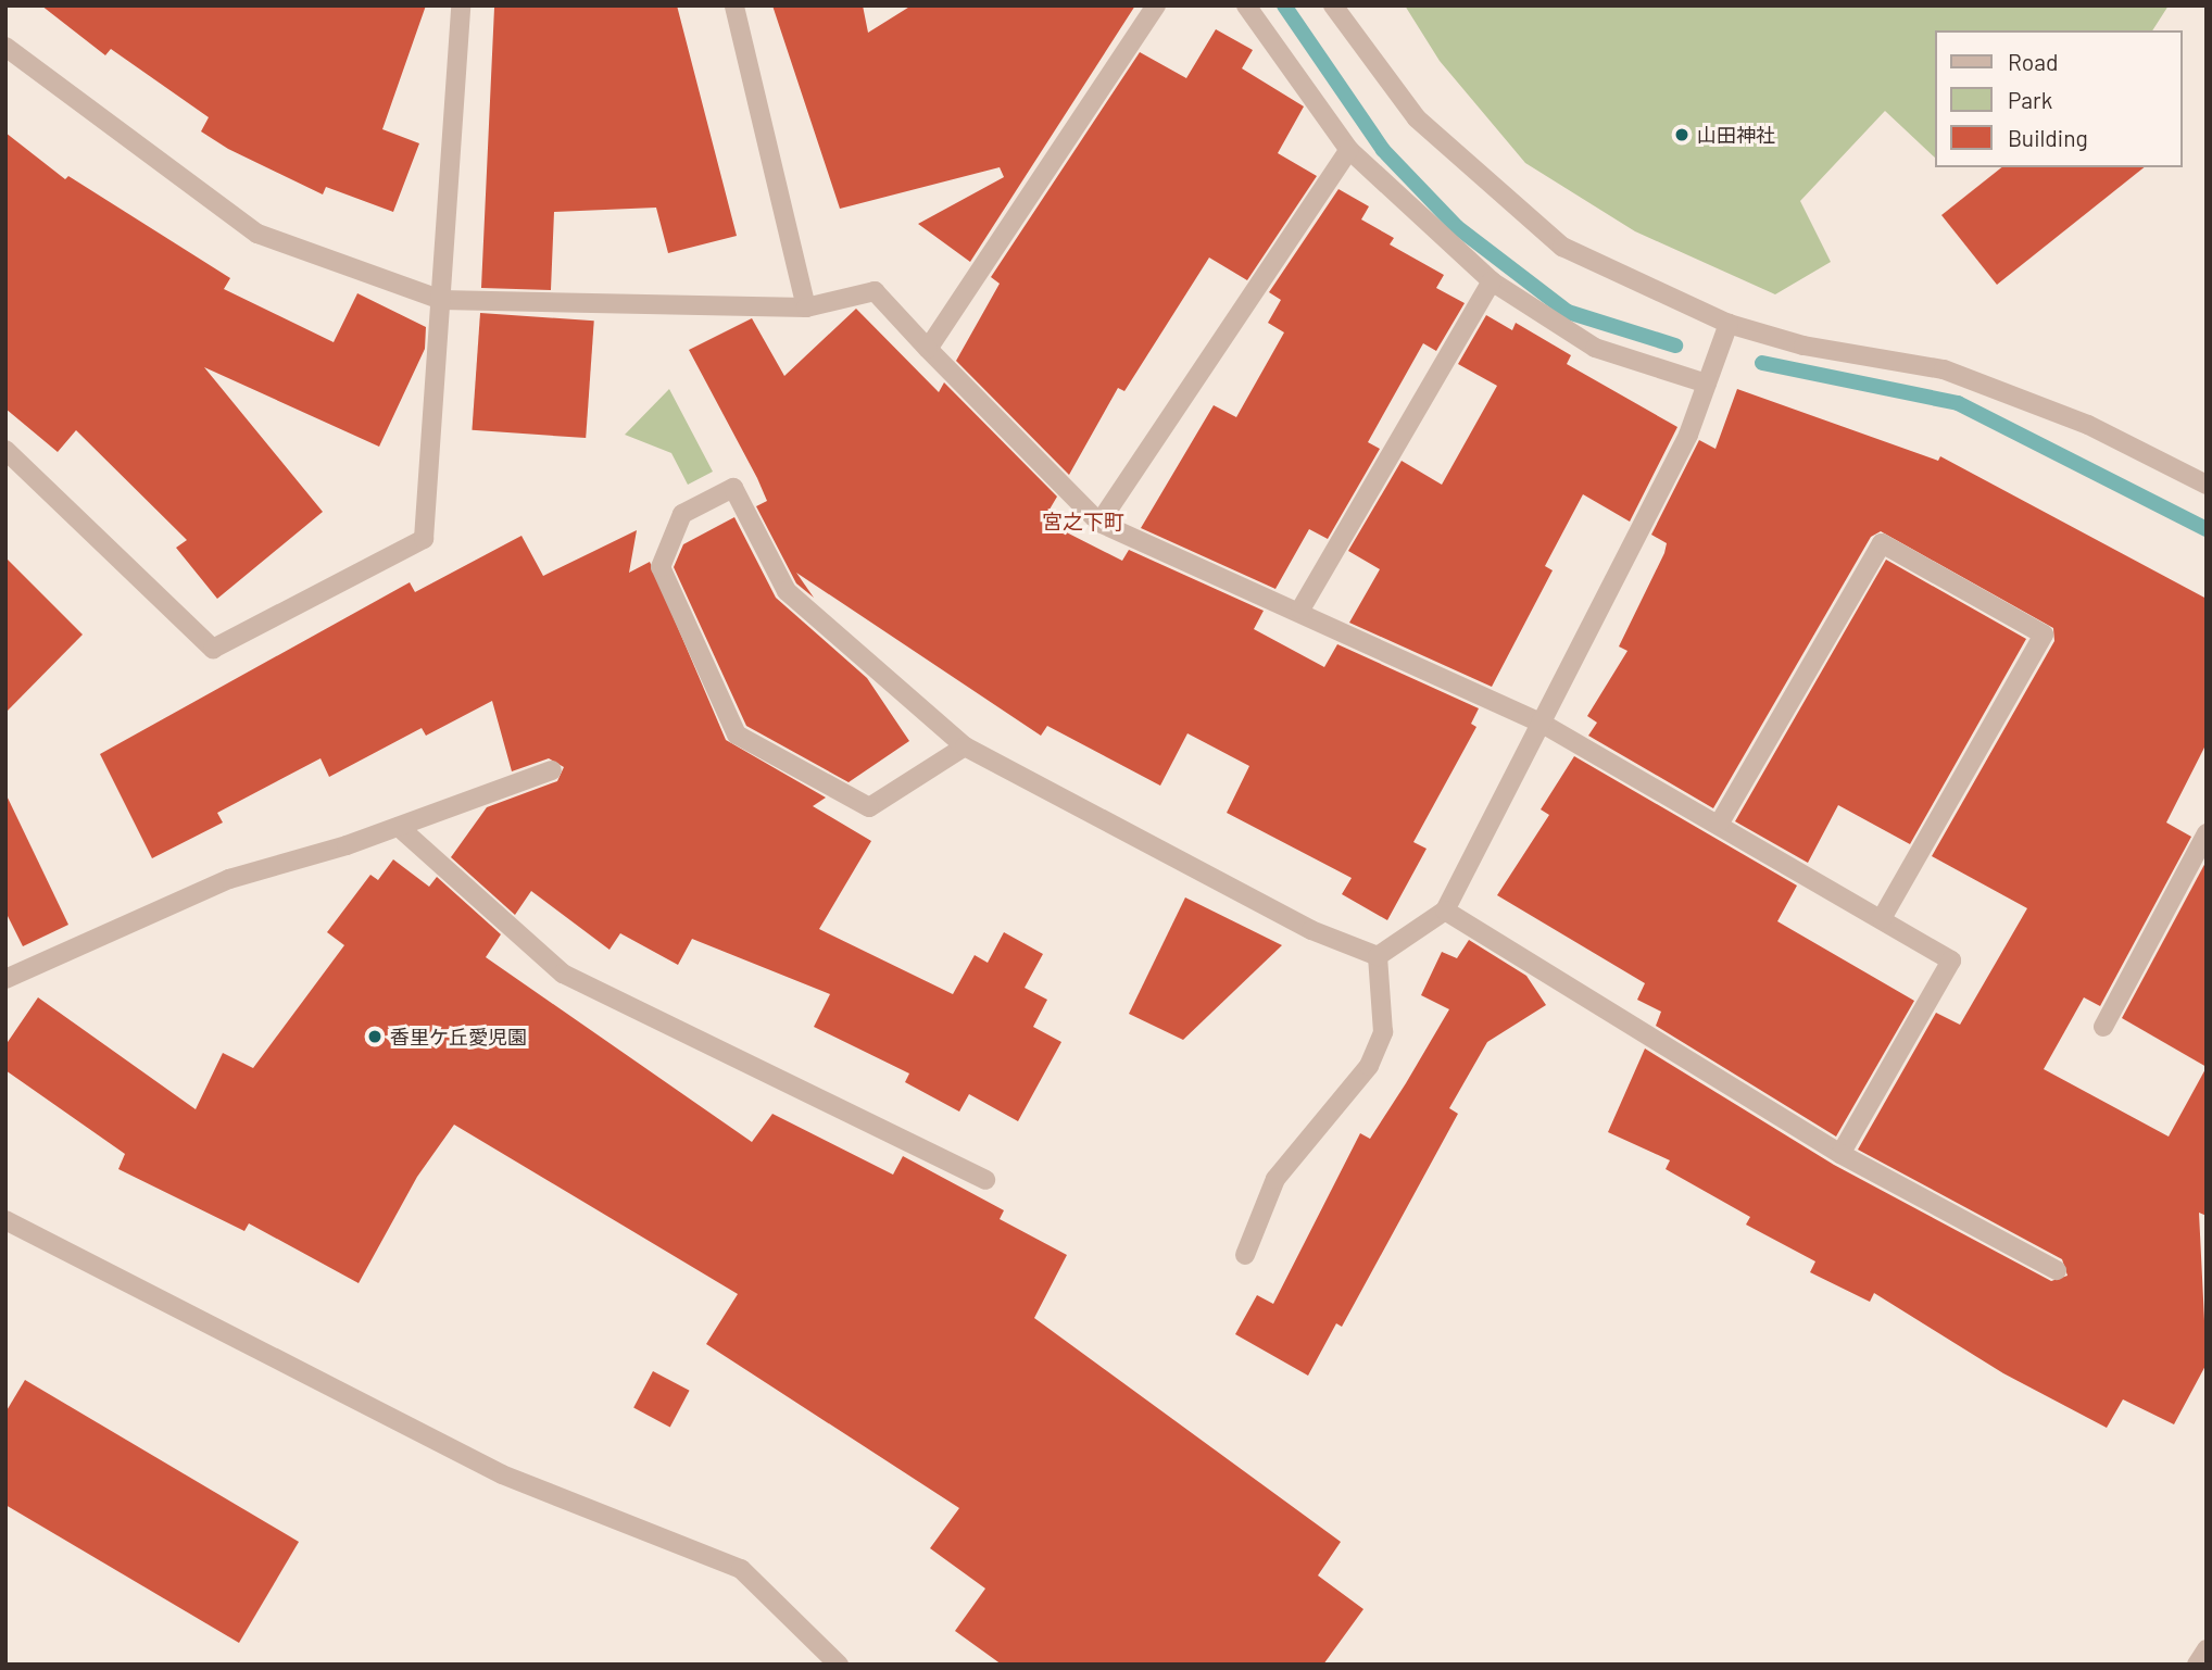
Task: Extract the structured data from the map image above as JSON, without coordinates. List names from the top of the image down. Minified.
{"districts":["宮之下町"],"places":["山田神社","香里ケ丘愛児園"],"legend":["Road","Park","Building"]}
